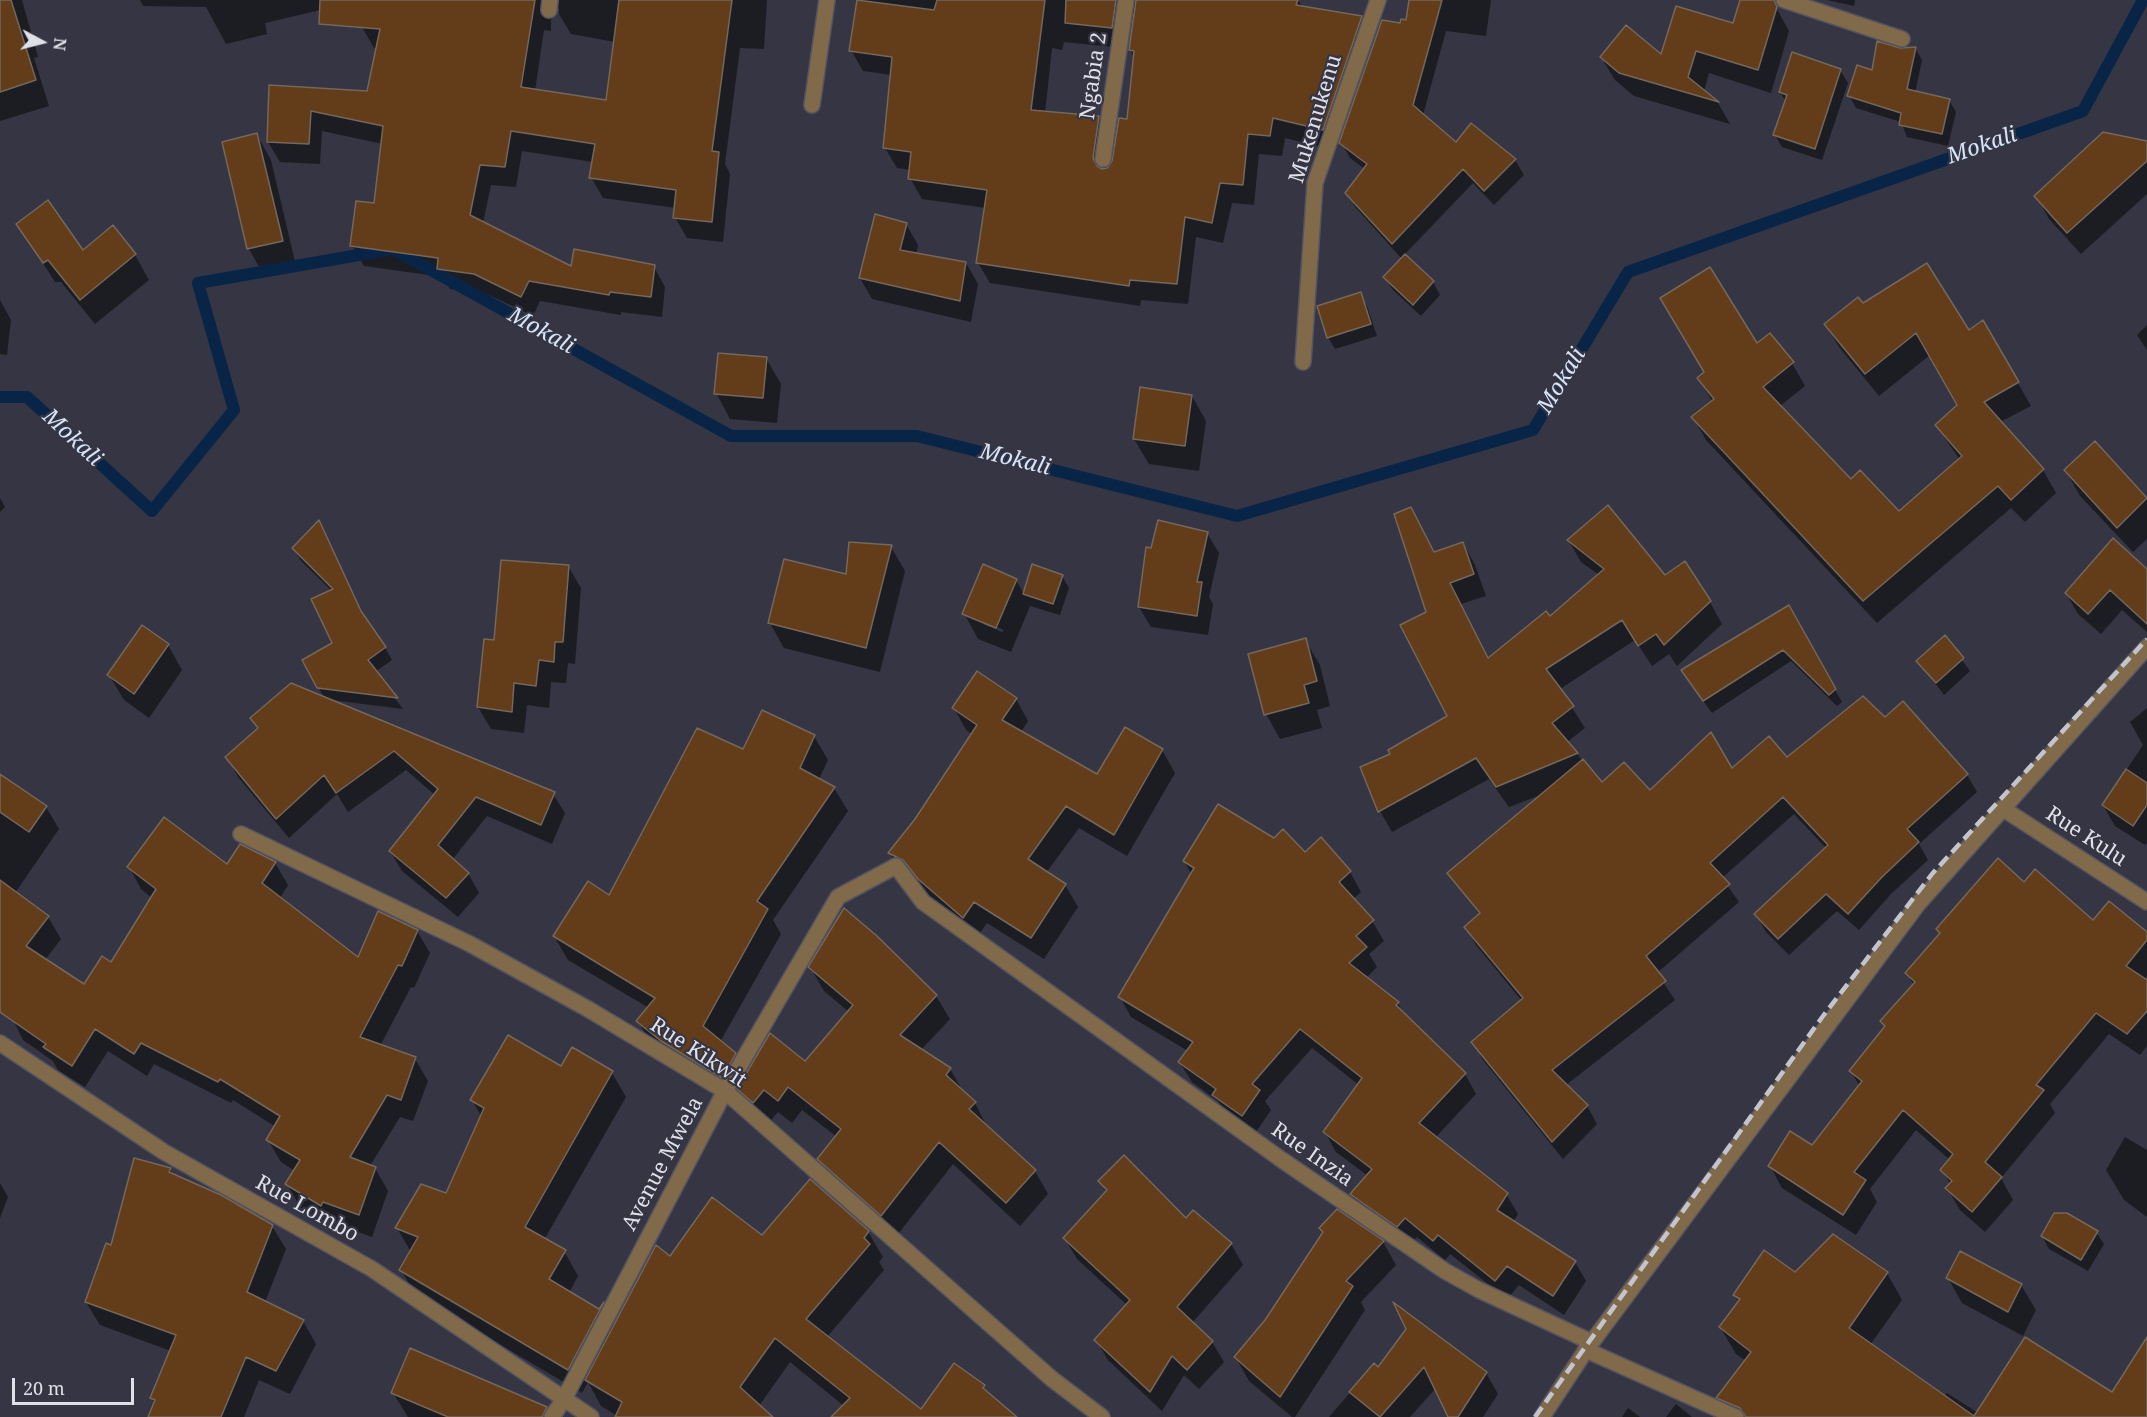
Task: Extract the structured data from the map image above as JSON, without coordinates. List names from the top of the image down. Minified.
{"streets":{"street":["Ngabia 2","Mukenukenu","Rue Kulu","Rue Kikwit","Rue Inzia","Avenue Mwela","Rue Lombo"]},"crossings":[["Rue Kikwit","Avenue Mwela"],["Rue Inzia","Avenue Mwela"],["Avenue Mwela","Rue Lombo"]],"water":["Mokali"],"scale_bar":"20 m","north":"right"}
